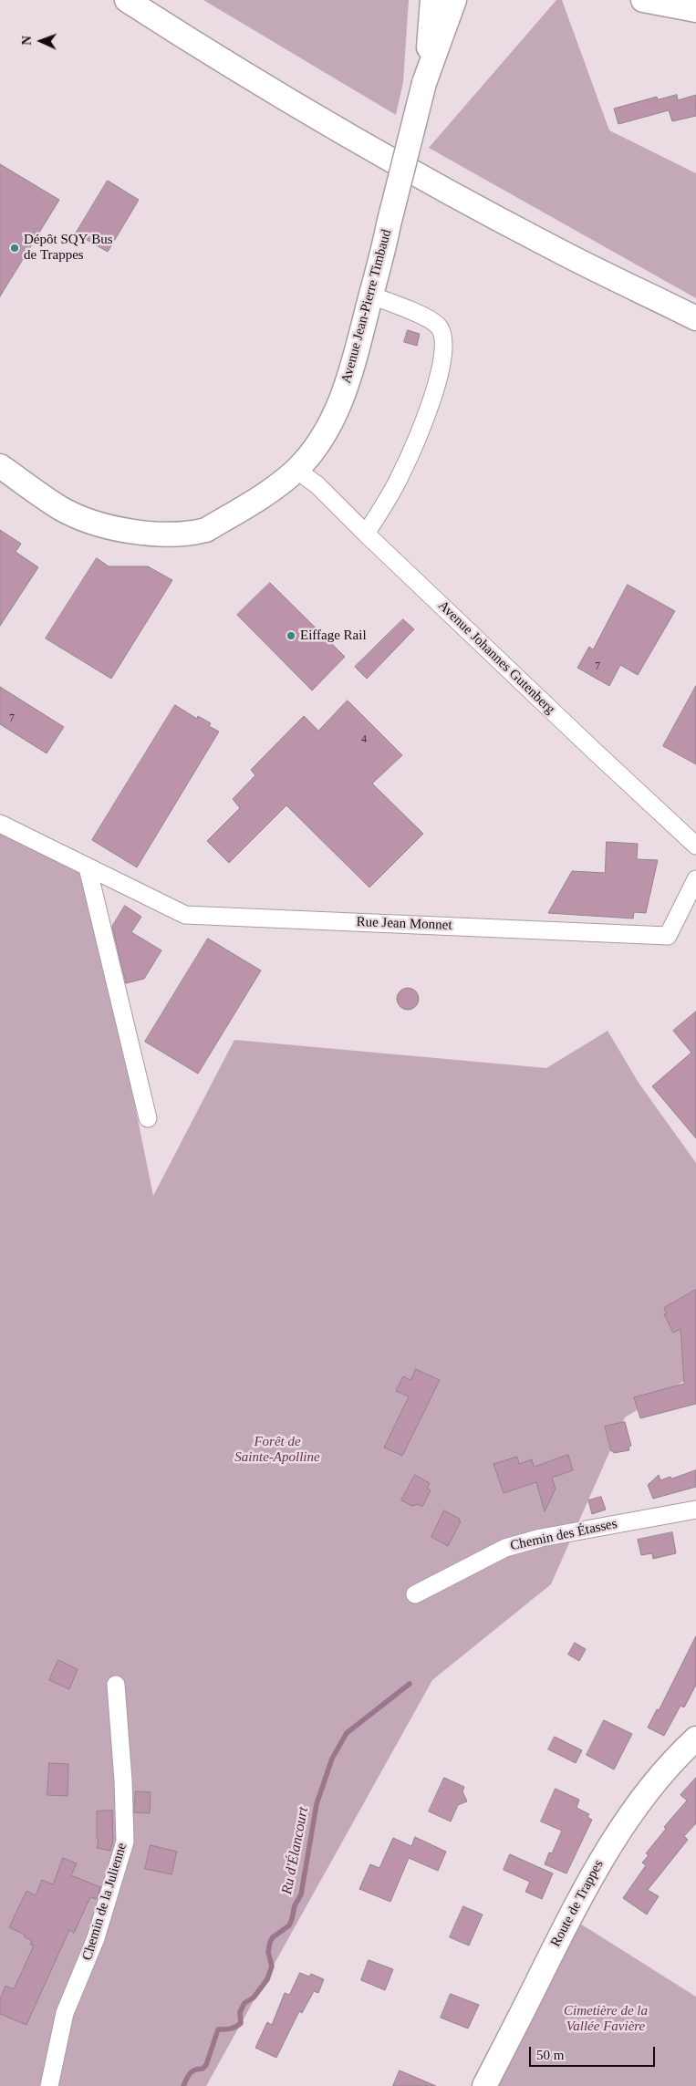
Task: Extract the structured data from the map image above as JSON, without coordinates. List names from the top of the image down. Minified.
{"streets":{"main road":["Avenue Jean-Pierre Timbaud","Route de Trappes"],"street":["Avenue Johannes Gutenberg","Rue Jean Monnet","Chemin des Étasses","Chemin de la Julienne"]},"crossings":[["Avenue Jean-Pierre Timbaud","Avenue Johannes Gutenberg"]],"water":["Ru d'Élancourt"],"parks":["Forêt de Sainte-Apolline","Cimetière de la Vallée Favière"],"places":["Dépôt SQY Bus de Trappes","Eiffage Rail"],"house_numbers":["7","7","4"],"scale_bar":"50 m","north":"left"}
